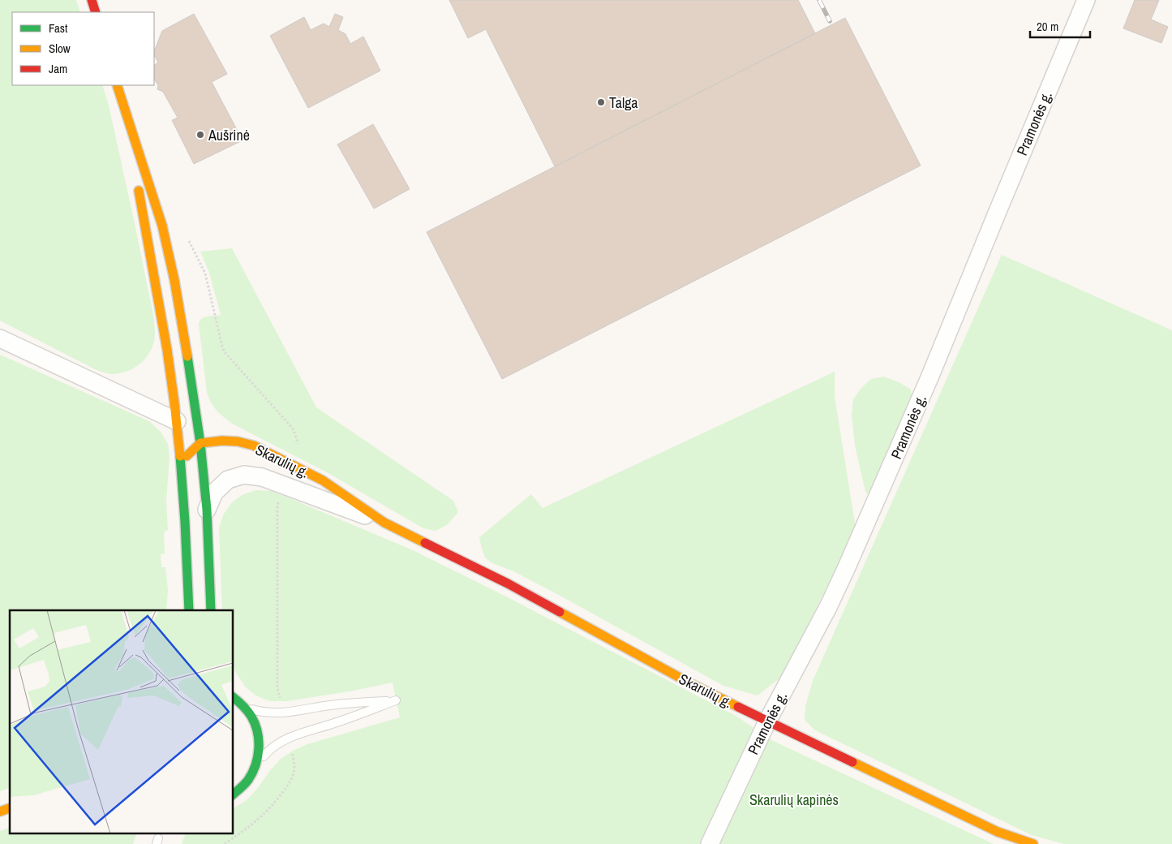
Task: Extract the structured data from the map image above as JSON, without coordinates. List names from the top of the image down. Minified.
{"streets":{"main road":["Skarulių g."],"street":["Pramonės g."]},"crossings":[["Pramonės g.","Skarulių g."]],"parks":["Skarulių kapinės"],"places":["Talga","Aušrinė"],"legend":["Fast","Slow","Jam"],"scale_bar":"20 m"}
